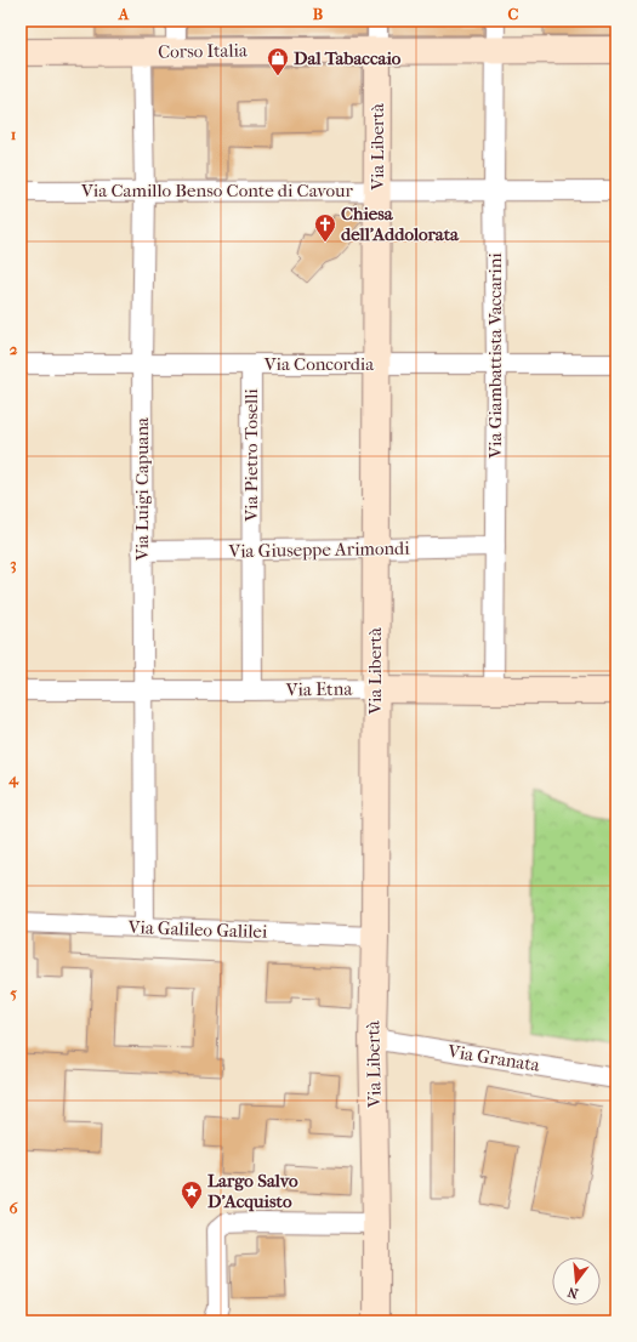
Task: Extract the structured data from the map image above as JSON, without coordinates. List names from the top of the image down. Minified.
{"streets":{"street":["Corso Italia","Via Libertà","Via Camillo Benso Conte di Cavour","Via Giambattista Vaccarini","Via Concordia","Via Pietro Toselli","Via Luigi Capuana","Via Giuseppe Arimondi","Via Etna","Via Galileo Galilei","Via Granata"]},"crossings":[["Corso Italia","Via Libertà"],["Corso Italia","Via Giambattista Vaccarini"],["Corso Italia","Via Luigi Capuana"],["Via Libertà","Via Camillo Benso Conte di Cavour"],["Via Libertà","Via Concordia"],["Via Libertà","Via Giuseppe Arimondi"],["Via Libertà","Via Etna"],["Via Libertà","Via Galileo Galilei"],["Via Libertà","Via Granata"],["Via Camillo Benso Conte di Cavour","Via Giambattista Vaccarini"],["Via Camillo Benso Conte di Cavour","Via Luigi Capuana"],["Via Giambattista Vaccarini","Via Concordia"],["Via Giambattista Vaccarini","Via Giuseppe Arimondi"],["Via Giambattista Vaccarini","Via Etna"],["Via Concordia","Via Pietro Toselli"],["Via Concordia","Via Luigi Capuana"],["Via Pietro Toselli","Via Giuseppe Arimondi"],["Via Pietro Toselli","Via Etna"],["Via Luigi Capuana","Via Giuseppe Arimondi"],["Via Luigi Capuana","Via Etna"],["Via Luigi Capuana","Via Galileo Galilei"]],"places":{"shop":["Dal Tabaccaio"],"church":["Chiesa dell'Addolorata"],"place":["Largo Salvo D'Acquisto"]},"north":"bottom","grid":{"columns":["A","B","C"],"rows":["1","2","3","4","5","6"]}}
